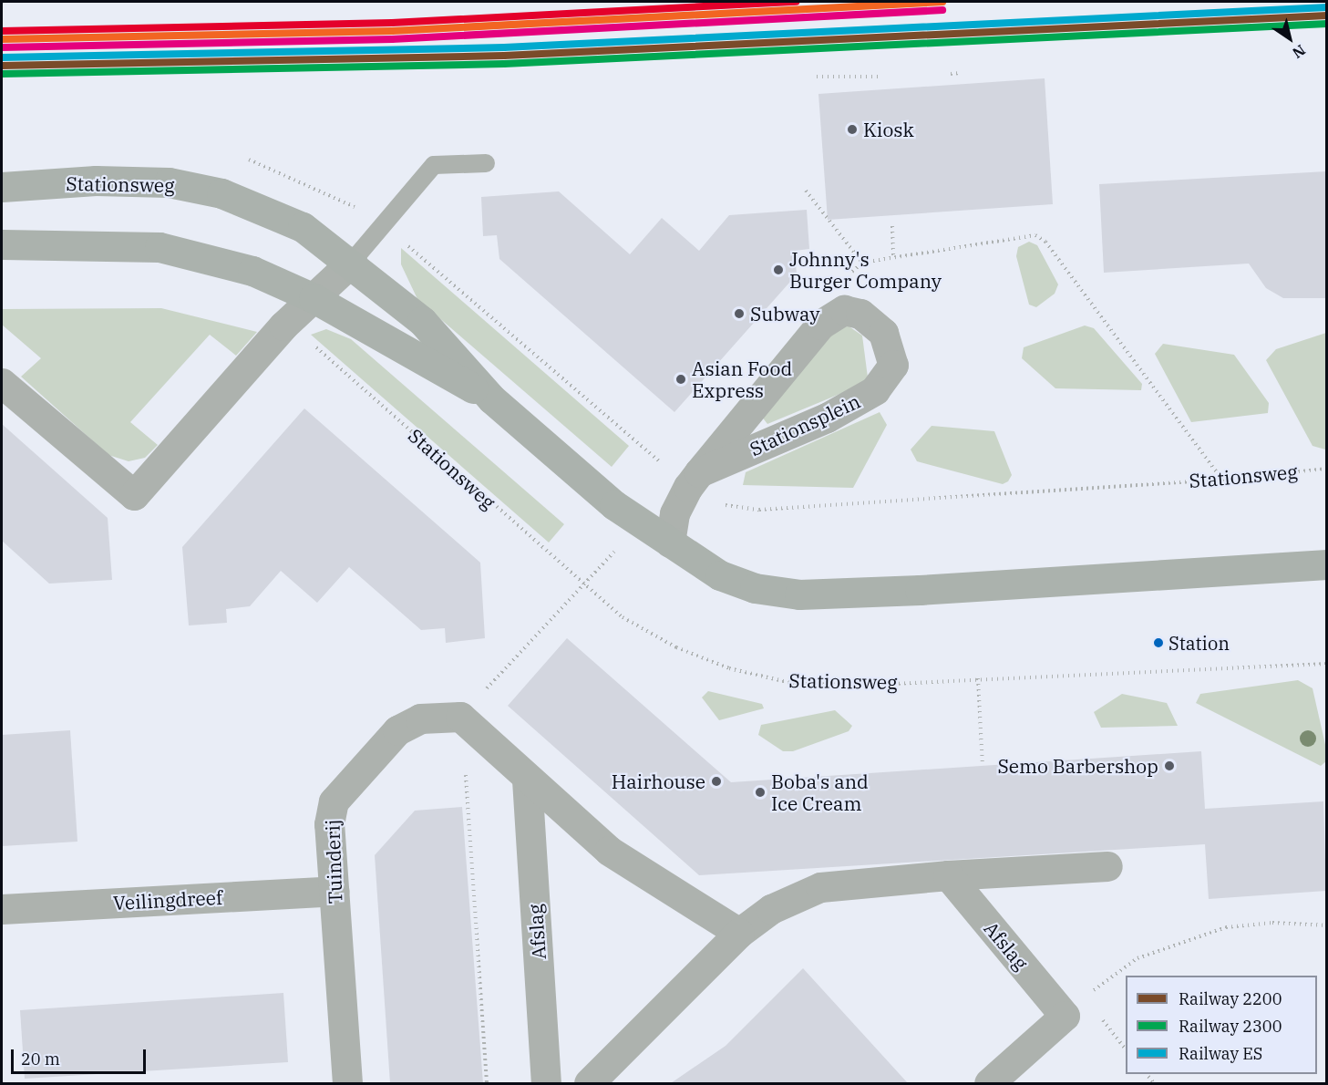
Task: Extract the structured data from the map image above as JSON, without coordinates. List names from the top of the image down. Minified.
{"streets":{"main road":["Stationsweg"],"street":["Stationsplein","Tuinderij","Veilingdreef","Afslag"]},"crossings":[["Stationsweg","Stationsplein"],["Tuinderij","Veilingdreef"]],"places":["Kiosk","Johnny's Burger Company","Subway","Asian Food Express","Station","Semo Barbershop","Hairhouse","Boba's and Ice Cream"],"lines":["rail line ES","rail line 2200","rail line 2300"],"legend":["Railway 2200","Railway 2300","Railway ES"],"scale_bar":"20 m","north":"bottom right"}
